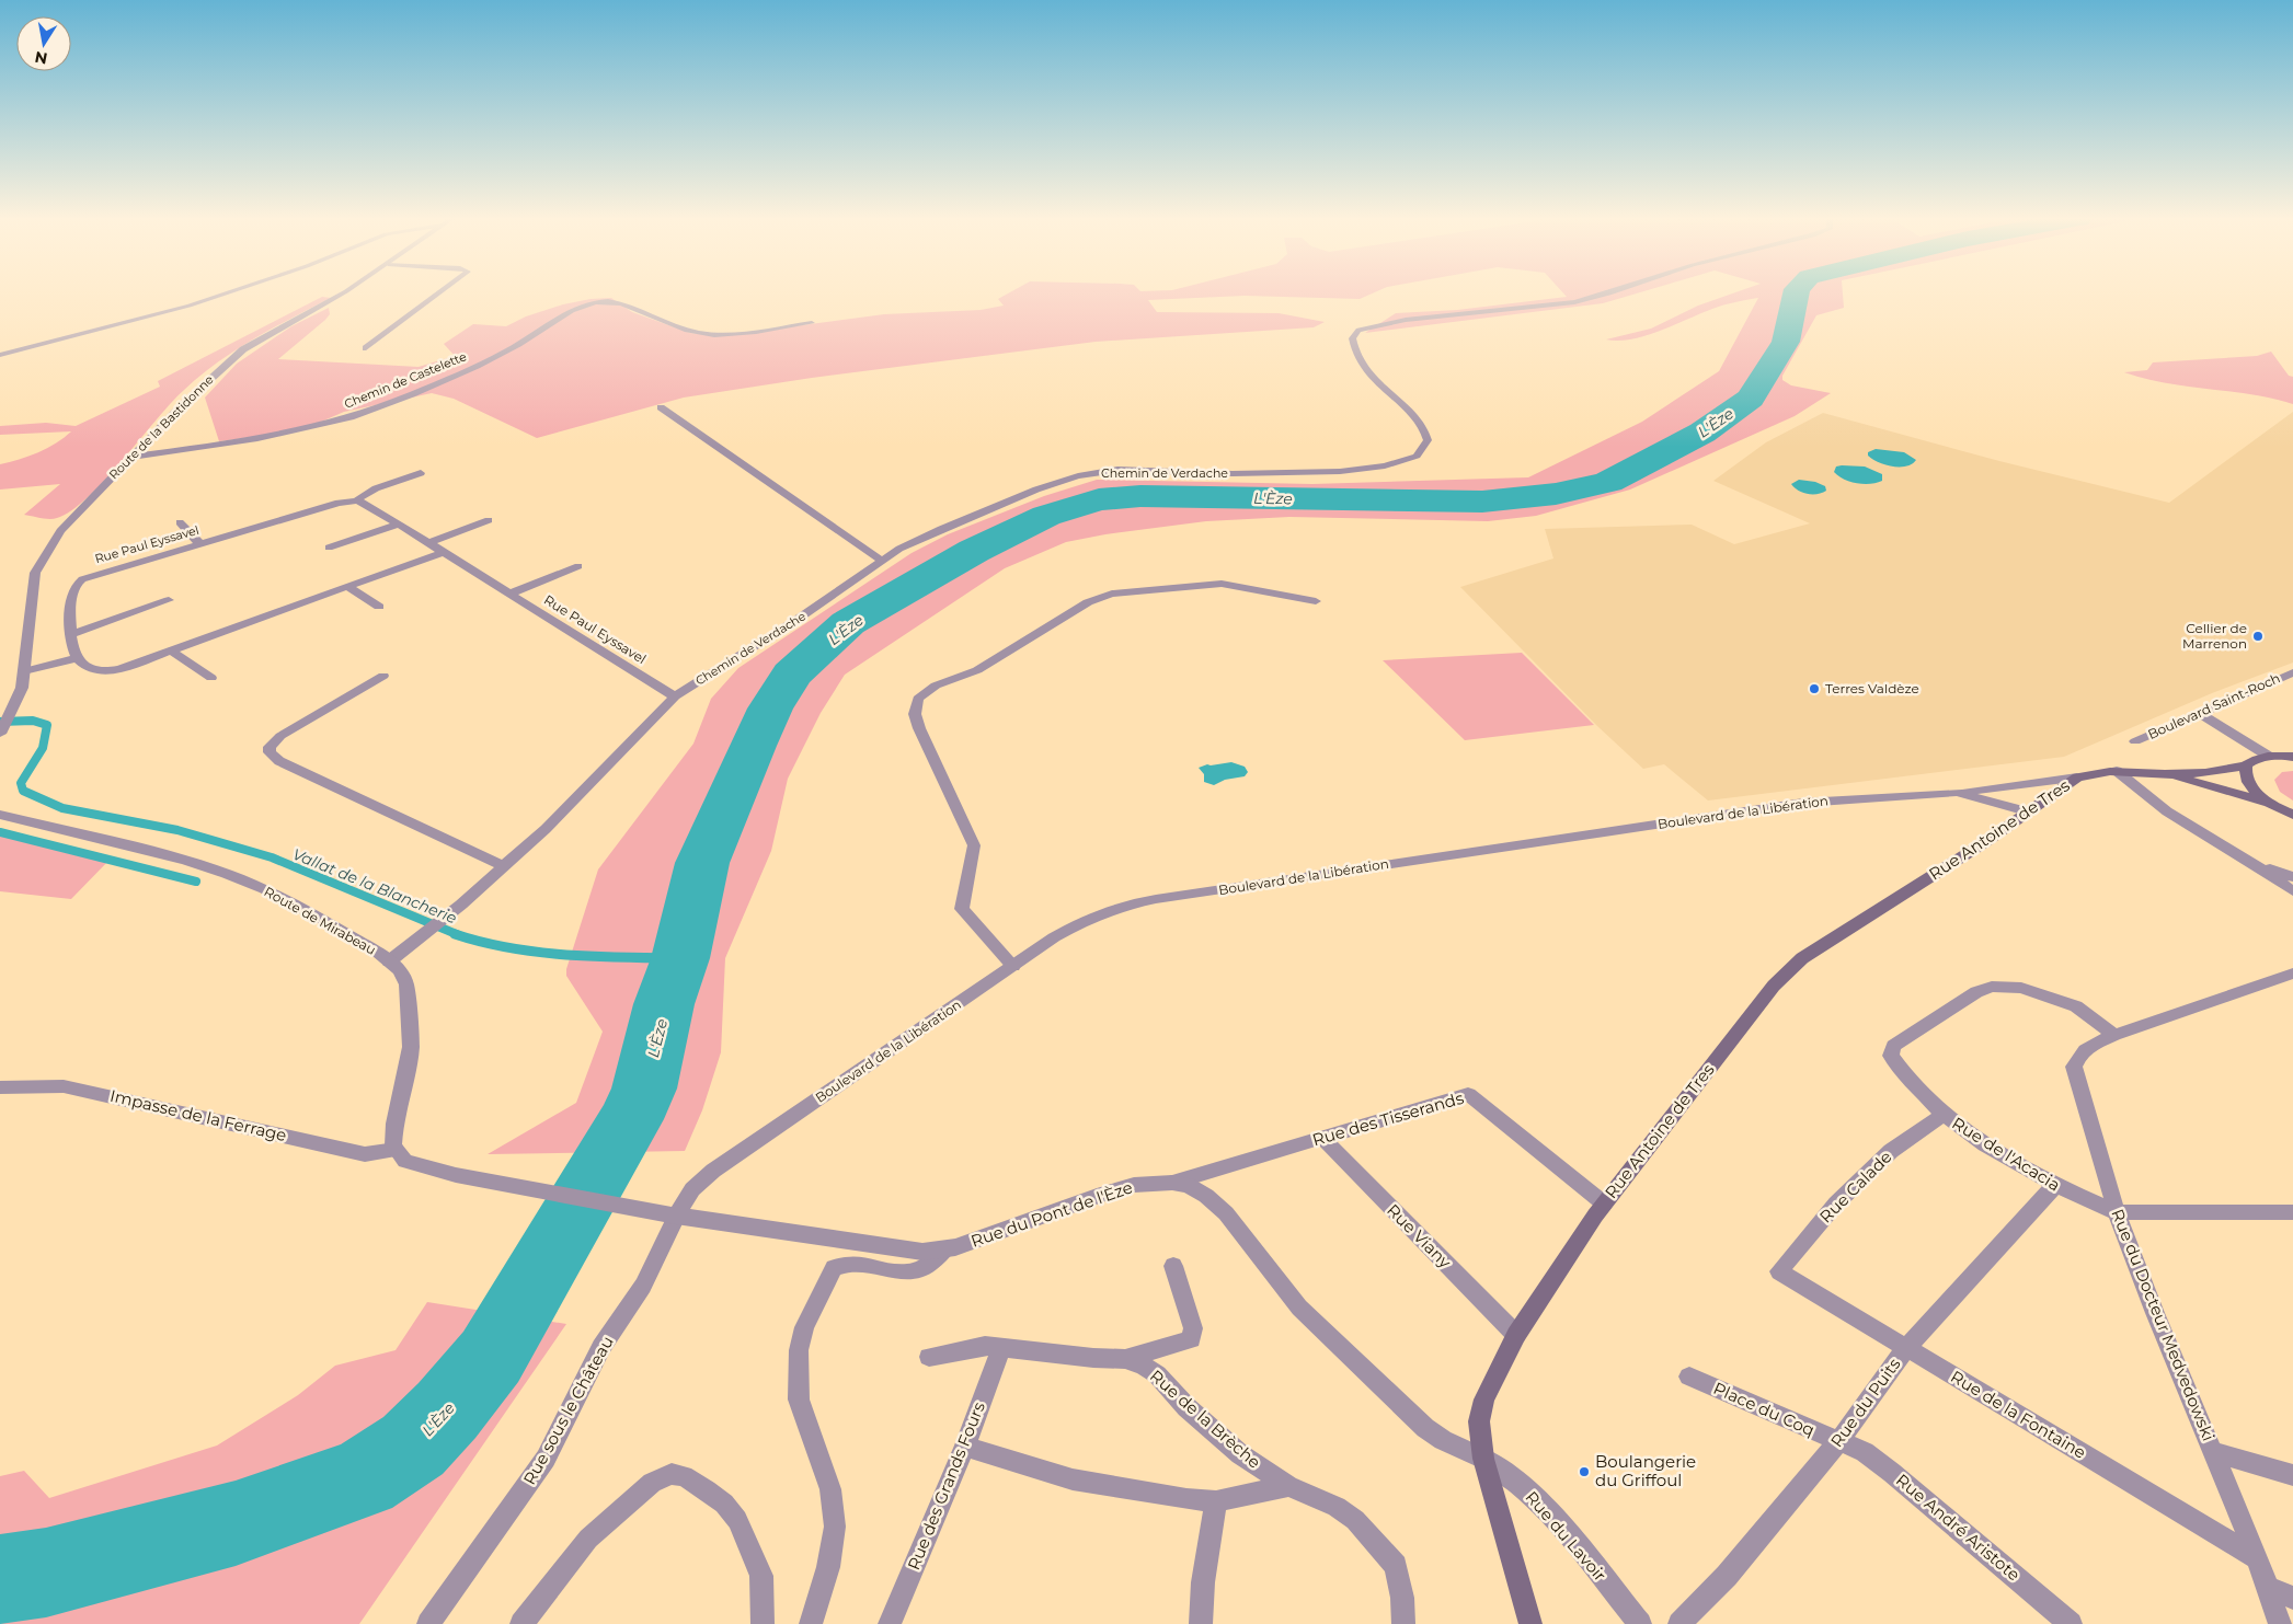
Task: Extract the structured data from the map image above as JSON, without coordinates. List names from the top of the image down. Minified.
{"streets":{"main road":["Rue Antoine de Tres"],"street":["Chemin de Castelette","Route de la Bastidonne","Chemin de Verdache","Rue Paul Eyssavel","Boulevard Saint-Roch","Boulevard de la Libération","Route de Mirabeau","Impasse de la Ferrage","Rue des Tisserands","Rue de l'Acacia","Rue Calade","Rue du Pont de l'Èze","Rue Viany","Rue du Docteur Medvedowski","Rue du Puits","Place du Coq","Rue sous le Château","Rue de la Fontaine","Rue de la Brèche","Rue des Grands Fours","Rue André Aristote","Rue du Lavoir"]},"crossings":[["Chemin de Castelette","Route de la Bastidonne"],["Chemin de Verdache","Rue Paul Eyssavel"],["Chemin de Verdache","Route de Mirabeau"],["Boulevard de la Libération","Rue Antoine de Tres"],["Boulevard de la Libération","Rue du Pont de l'Èze"],["Boulevard de la Libération","Rue sous le Château"],["Rue Antoine de Tres","Rue des Tisserands"],["Rue Antoine de Tres","Rue du Pont de l'Èze"],["Rue Antoine de Tres","Rue Viany"],["Rue Antoine de Tres","Rue du Lavoir"],["Route de Mirabeau","Impasse de la Ferrage"],["Rue des Tisserands","Rue du Pont de l'Èze"],["Rue des Tisserands","Rue Viany"],["Rue de l'Acacia","Rue Calade"],["Rue de l'Acacia","Rue du Docteur Medvedowski"],["Rue de l'Acacia","Rue du Puits"],["Rue Calade","Rue de la Fontaine"],["Rue du Pont de l'Èze","Rue sous le Château"],["Rue du Pont de l'Èze","Rue du Lavoir"],["Rue du Docteur Medvedowski","Rue de la Fontaine"],["Rue du Puits","Place du Coq"],["Rue du Puits","Rue de la Fontaine"],["Rue du Puits","Rue André Aristote"],["Place du Coq","Rue André Aristote"],["Rue de la Brèche","Rue des Grands Fours"]],"water":["L'Èze","Vallat de la Blancherie"],"places":["Cellier de Marrenon","Terres Valdèze","Boulangerie du Griffoul"],"north":"bottom"}
